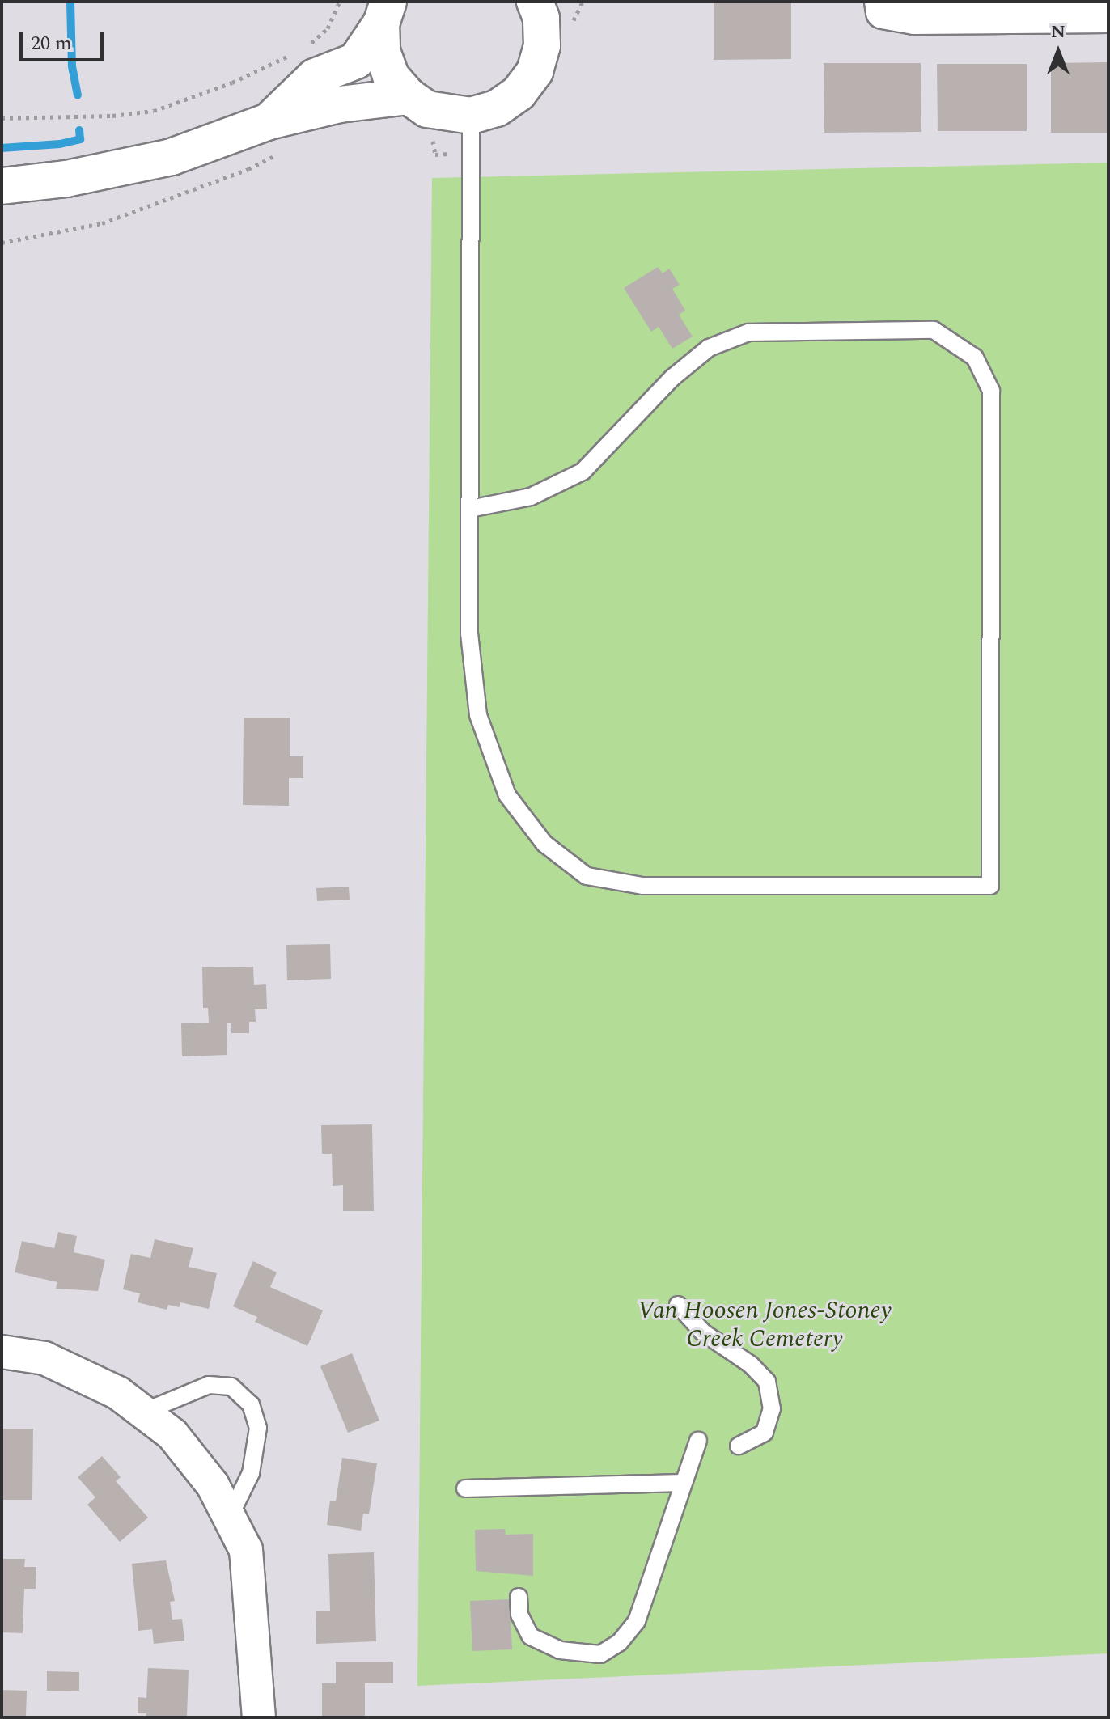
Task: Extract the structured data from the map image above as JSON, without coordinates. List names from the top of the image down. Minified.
{"parks":["Van Hoosen Jones-Stoney Creek Cemetery"],"scale_bar":"20 m","north":"top"}
